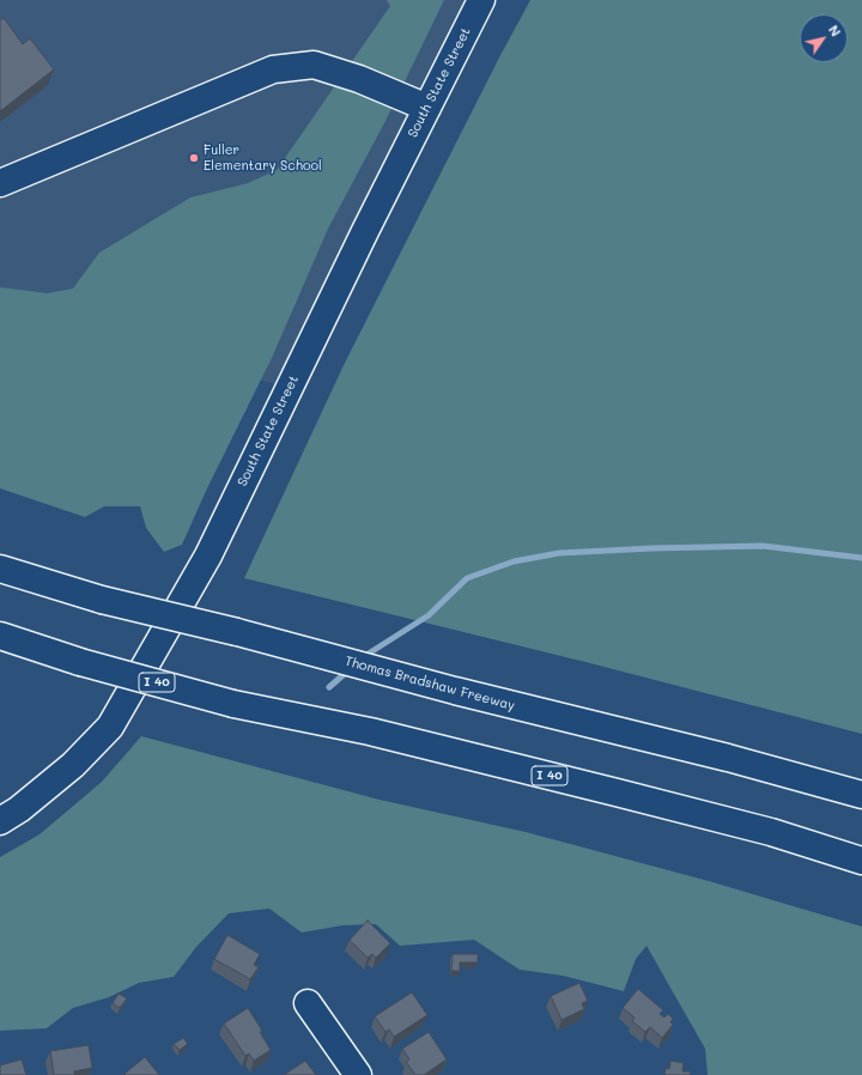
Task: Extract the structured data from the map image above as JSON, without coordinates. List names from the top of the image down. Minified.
{"streets":{"main road":["South State Street","I 40","Thomas Bradshaw Freeway"]},"places":["Fuller Elementary School"],"north":"top right"}
